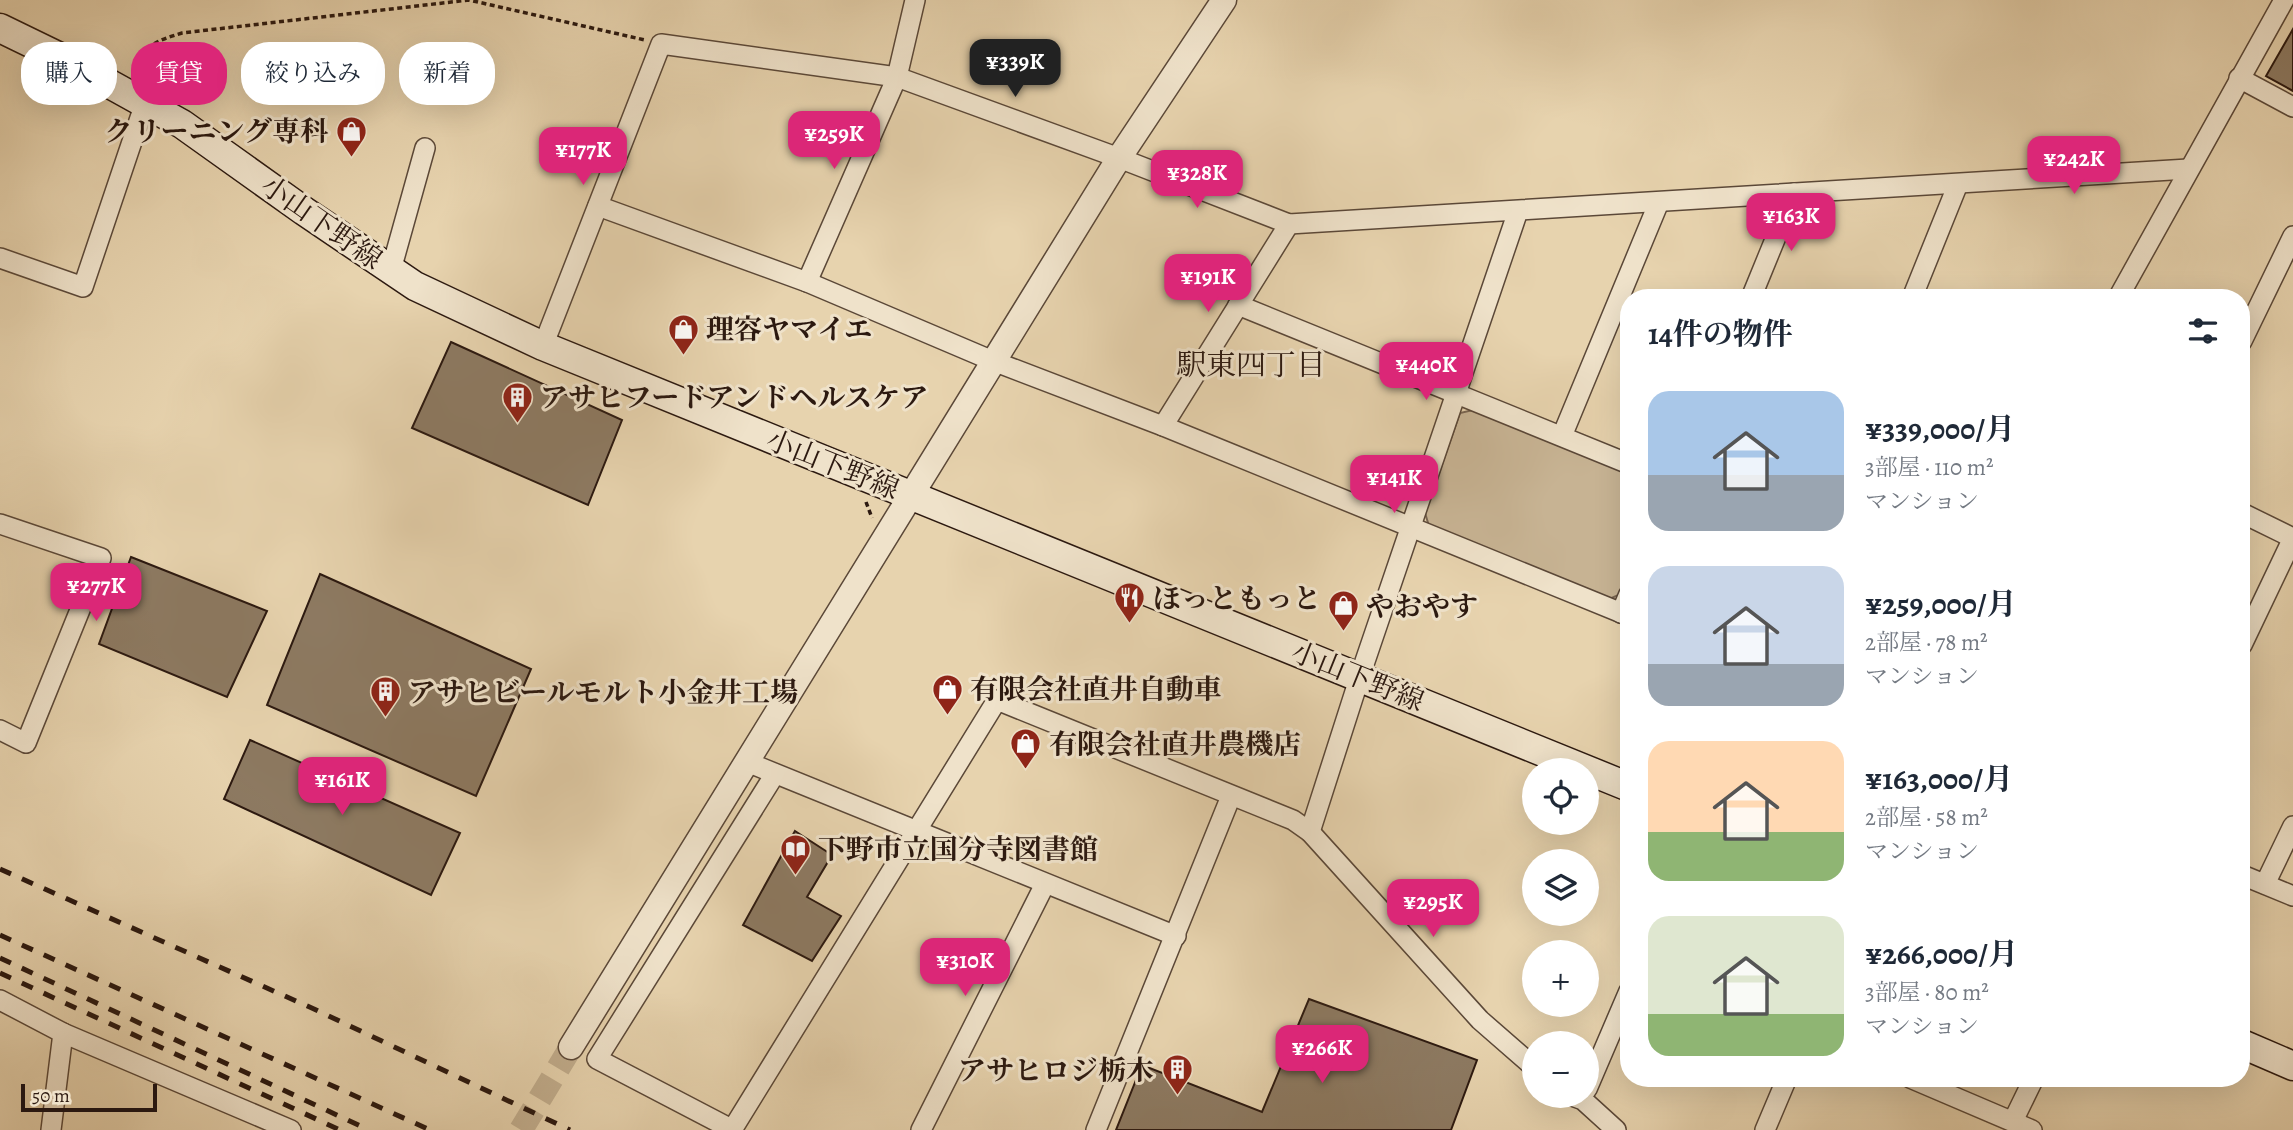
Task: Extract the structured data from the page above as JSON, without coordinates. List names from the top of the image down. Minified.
{"streets":{"main road":["小山下野線"]},"districts":["駅東四丁目"],"places":{"shop":["クリーニング専科","理容ヤマイエ","やおやす","有限会社直井自動車","有限会社直井農機店"],"building":["アサヒフードアンドヘルスケア","アサヒビールモルト小金井工場","アサヒロジ栃木"],"restaurant":["ほっともっと"],"library":["下野市立国分寺図書館"]},"scale_bar":"50 m","page":{"price":["¥339K","¥259K","¥177K","¥242K","¥328K","¥163K","¥191K","¥440K","¥141K","¥277K","¥161K","¥295K","¥310K","¥266K"],"chip":["購入","賃貸","絞り込み","新着"],"heading":"14件の物件","list":[{"name":"¥339,000/月","note":"3部屋 · 110 m² · マンション"},{"name":"¥259,000/月","note":"2部屋 · 78 m² · マンション"},{"name":"¥163,000/月","note":"2部屋 · 58 m² · マンション"},{"name":"¥266,000/月","note":"3部屋 · 80 m² · マンション"}],"map_buttons":["+","−"],"scale":"50 m"}}
